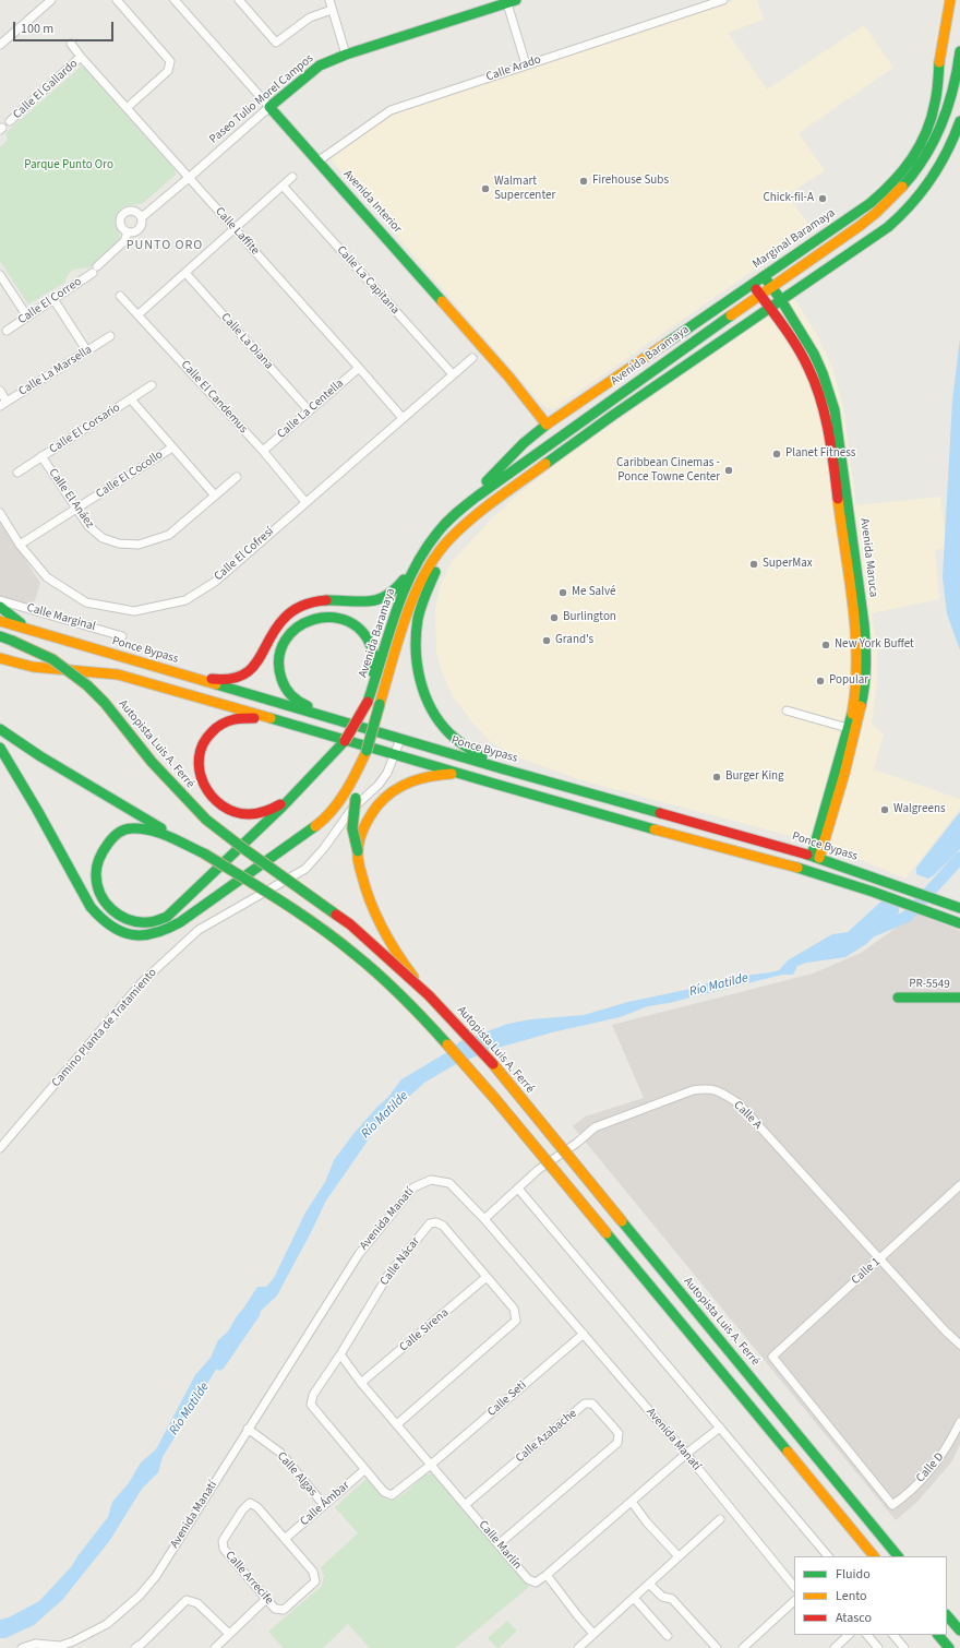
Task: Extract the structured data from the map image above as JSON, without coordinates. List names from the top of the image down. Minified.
{"streets":{"main road":["Paseo Tulio Morel Campos","Avenida Interior","Marginal Baramaya","Avenida Baramaya","Avenida Maruca","Ponce Bypass","Autopista Luis A. Ferré","PR-5549"],"street":["Calle Arado","Calle El Gallardo","Calle Laffite","Calle La Capitana","Calle El Correo","Calle La Diana","Calle La Marsella","Calle El Candemus","Calle La Centella","Calle El Corsario","Calle El Cocollo","Calle El Anáez","Calle El Cofresí","Calle Marginal","Camino Planta de Tratamiento","Calle A","Avenida Manatí","Calle Nácar","Calle 1","Calle Sirena","Calle Seti","Calle Azabache","Calle D","Calle Algas","Calle Ámbar","Calle Marlín","Calle Arrecife"]},"crossings":[["Calle Arado","Avenida Interior"],["Calle El Gallardo","Calle Laffite"],["Paseo Tulio Morel Campos","Avenida Interior"],["Paseo Tulio Morel Campos","Calle Laffite"],["Paseo Tulio Morel Campos","Calle El Correo"],["Avenida Interior","Marginal Baramaya"],["Calle Laffite","Calle La Centella"],["Calle Laffite","Calle El Cofresí"],["Marginal Baramaya","Avenida Baramaya"],["Marginal Baramaya","Avenida Maruca"],["Calle La Capitana","Calle El Cofresí"],["Calle La Diana","Calle La Centella"],["Avenida Baramaya","Avenida Maruca"],["Calle El Candemus","Calle La Centella"],["Calle El Candemus","Calle El Cofresí"],["Calle El Corsario","Calle El Anáez"],["Calle El Cocollo","Calle El Anáez"],["Calle El Cocollo","Calle El Cofresí"],["Avenida Maruca","Ponce Bypass"],["Ponce Bypass","Camino Planta de Tratamiento"],["Calle A","Avenida Manatí"],["Calle A","Calle 1"],["Avenida Manatí","Calle Seti"],["Avenida Manatí","Calle Algas"],["Avenida Manatí","Calle Marlín"],["Calle Nácar","Calle Sirena"],["Calle Nácar","Calle Seti"],["Calle Nácar","Calle Ámbar"],["Calle Nácar","Calle Marlín"],["Calle 1","Calle D"],["Calle Sirena","Calle Marlín"],["Calle Seti","Calle Marlín"],["Calle Azabache","Calle Marlín"],["Calle Algas","Calle Ámbar"],["Calle Ámbar","Calle Arrecife"]],"districts":["PUNTO ORO"],"water":["Río Matilde"],"parks":["Parque Punto Oro"],"places":["Firehouse Subs","Walmart Supercenter","Chick-fil-A","Planet Fitness","Caribbean Cinemas - Ponce Towne Center","SuperMax","Me Salvé","Burlington","Grand's","New York Buffet","Popular","Burger King","Walgreens"],"legend":["Fluido","Lento","Atasco"],"scale_bar":"100 m"}
